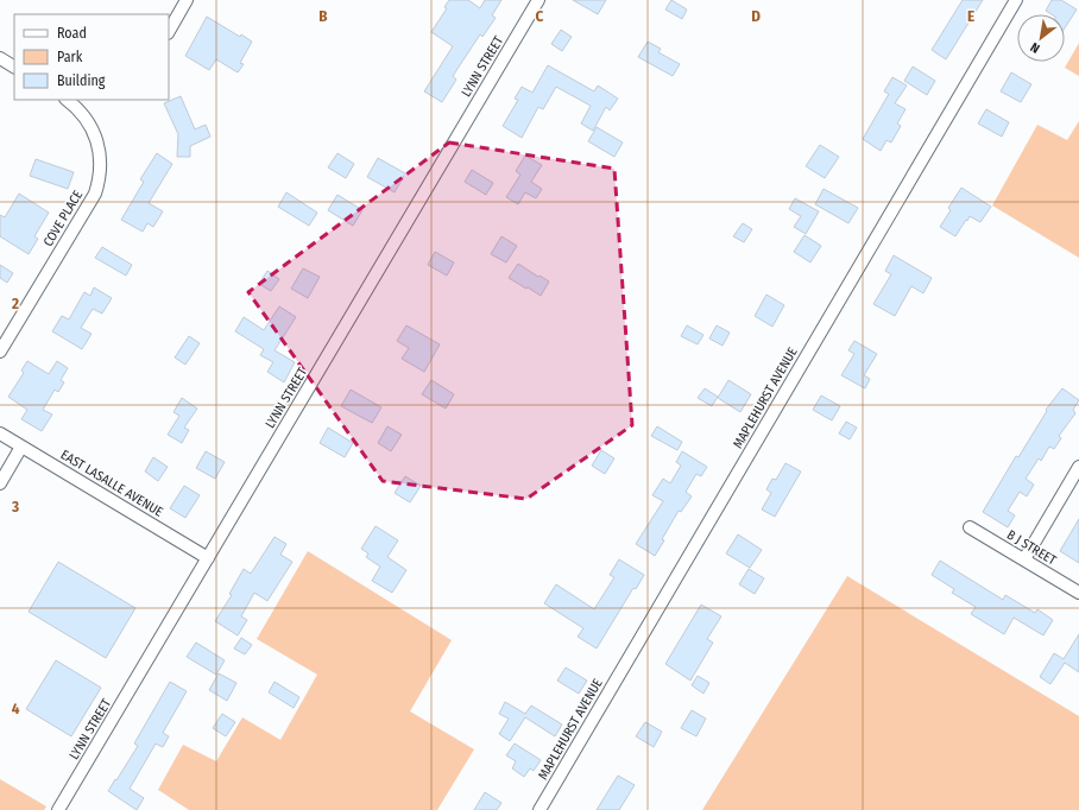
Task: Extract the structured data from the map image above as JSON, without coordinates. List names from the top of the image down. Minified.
{"streets":{"street":["LYNN STREET","COVE PLACE","MAPLEHURST AVENUE","EAST LASALLE AVENUE","B J STREET"]},"crossings":[["LYNN STREET","EAST LASALLE AVENUE"]],"legend":["Road","Park","Building"],"north":"bottom left","grid":{"columns":["B","C","D","E"],"rows":["2","3","4"]}}
